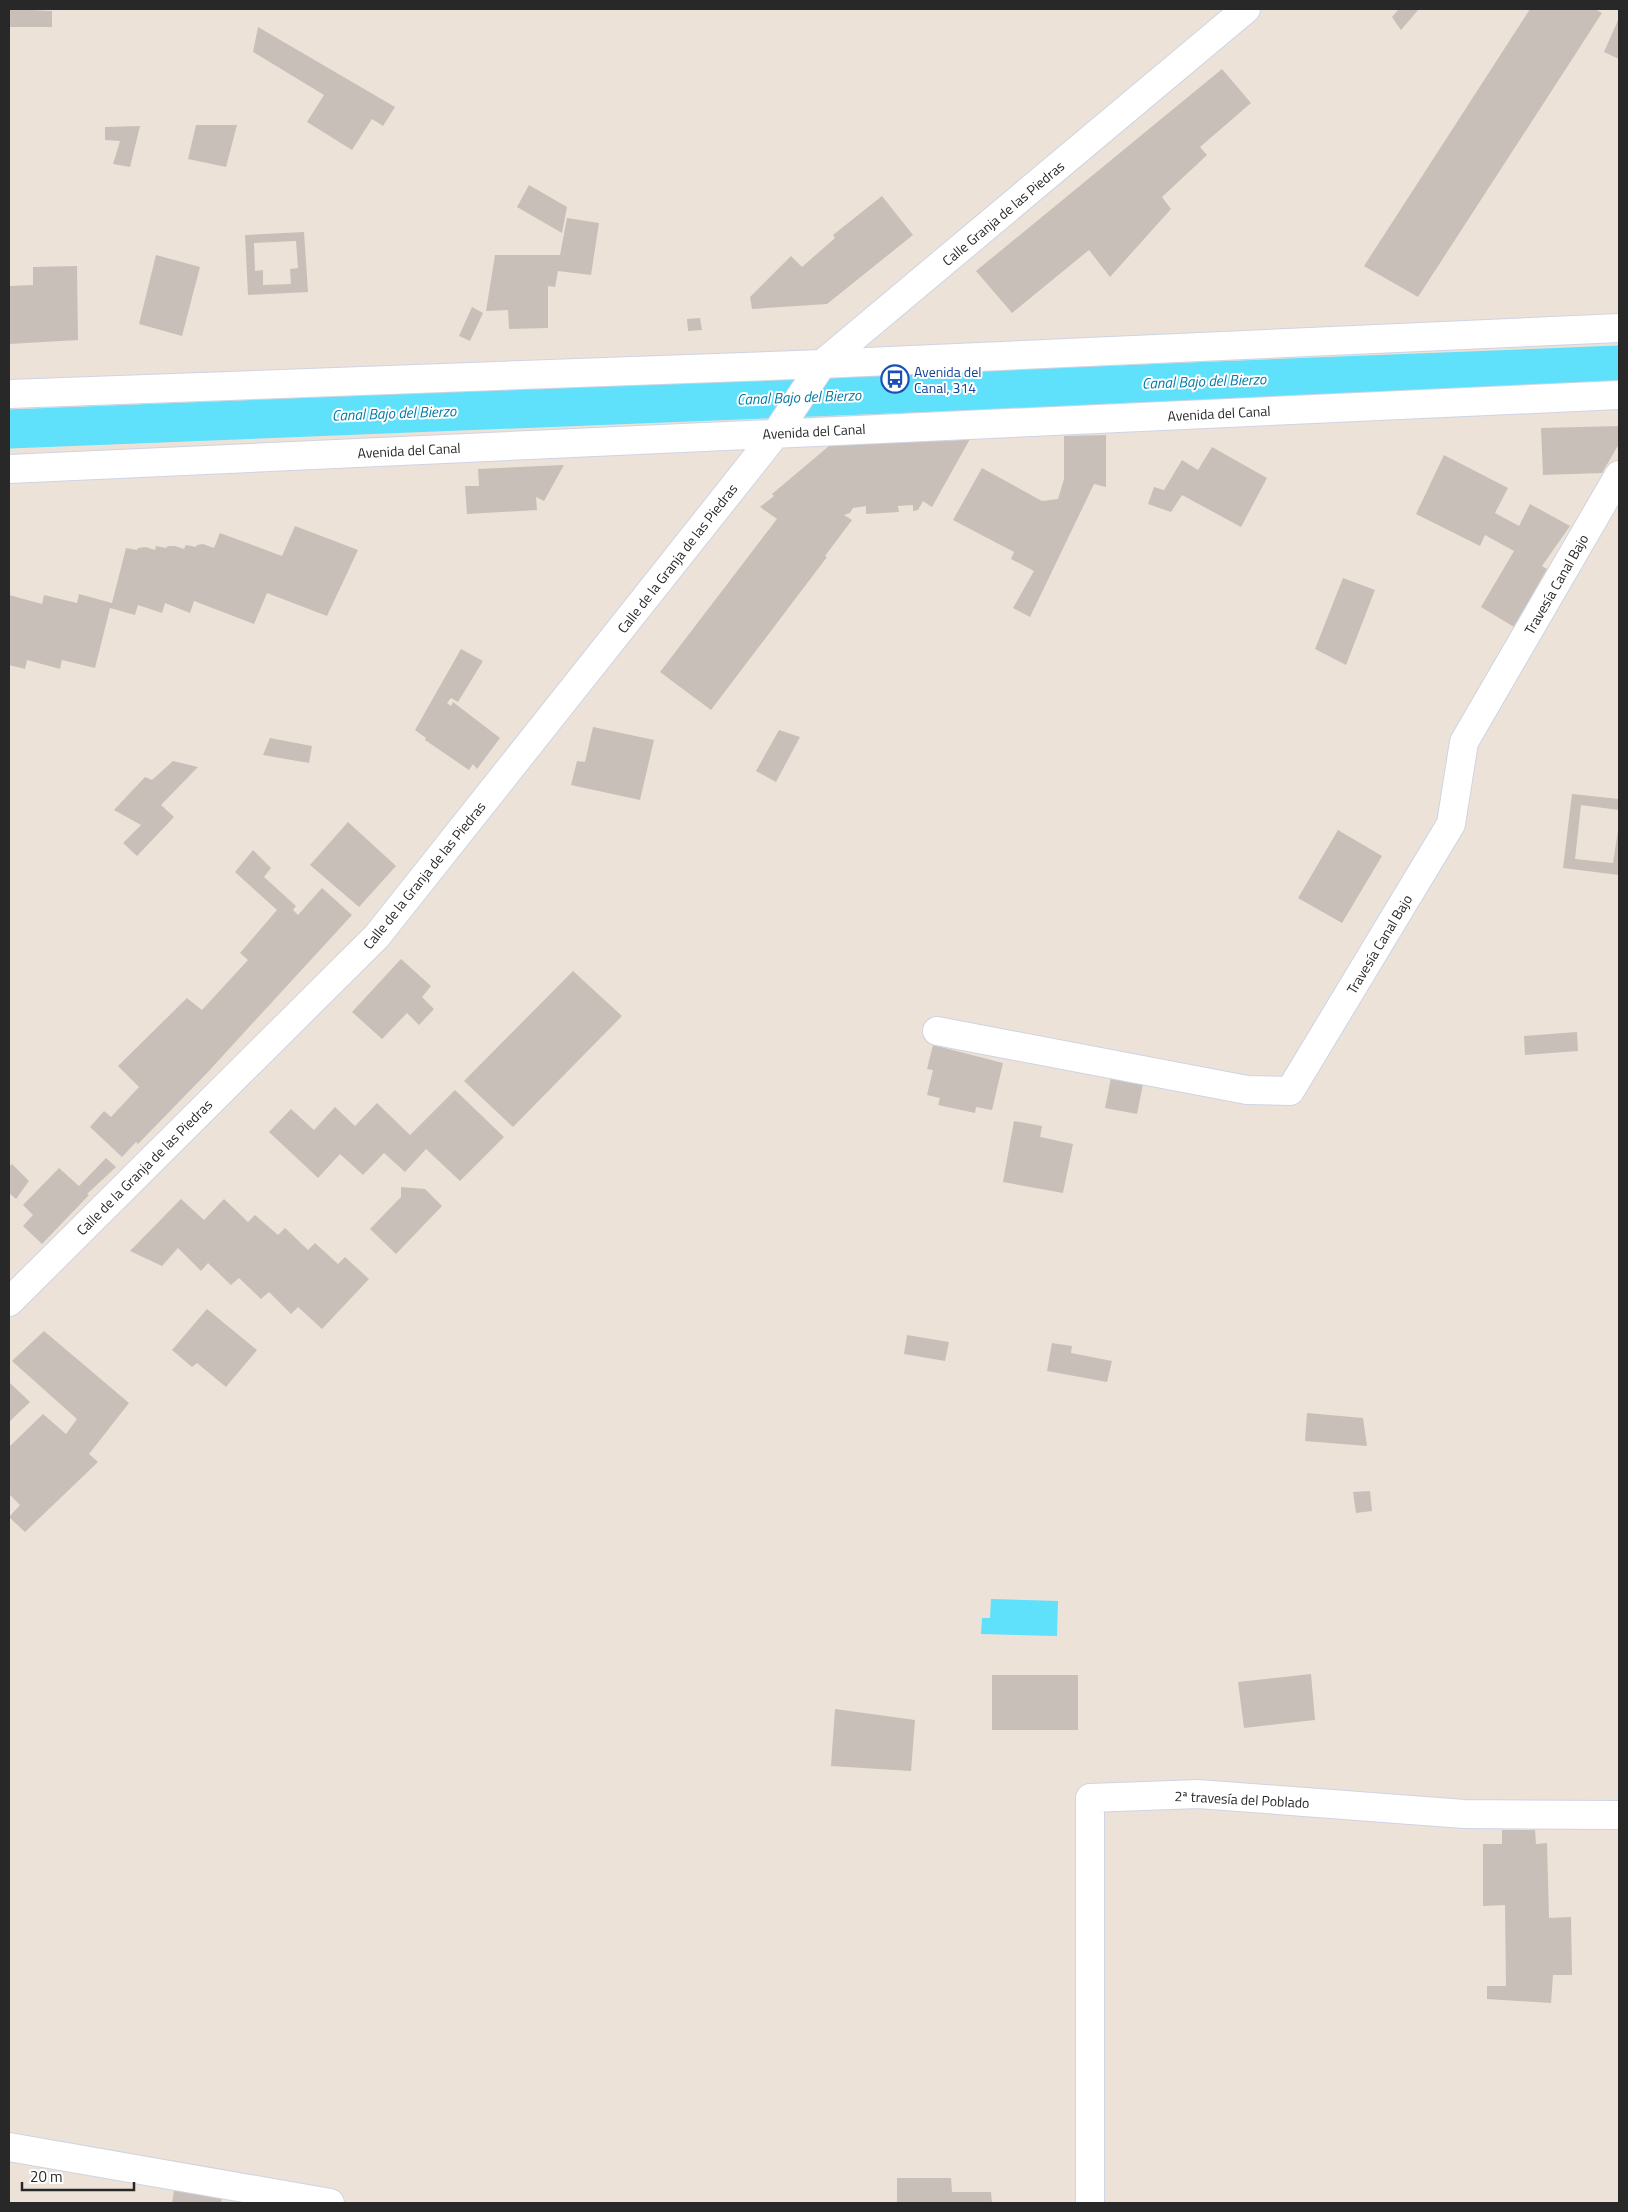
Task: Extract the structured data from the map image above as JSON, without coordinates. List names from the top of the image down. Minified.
{"streets":{"street":["Calle Granja de las Piedras","Avenida del Canal","Calle de la Granja de las Piedras","Travesía Canal Bajo","2ª travesía del Poblado"]},"crossings":[["Calle Granja de las Piedras","Avenida del Canal"],["Calle Granja de las Piedras","Calle de la Granja de las Piedras"],["Avenida del Canal","Calle de la Granja de las Piedras"]],"water":["Canal Bajo del Bierzo"],"places":{"bus stop":["Avenida del Canal, 314"]},"scale_bar":"20 m"}
